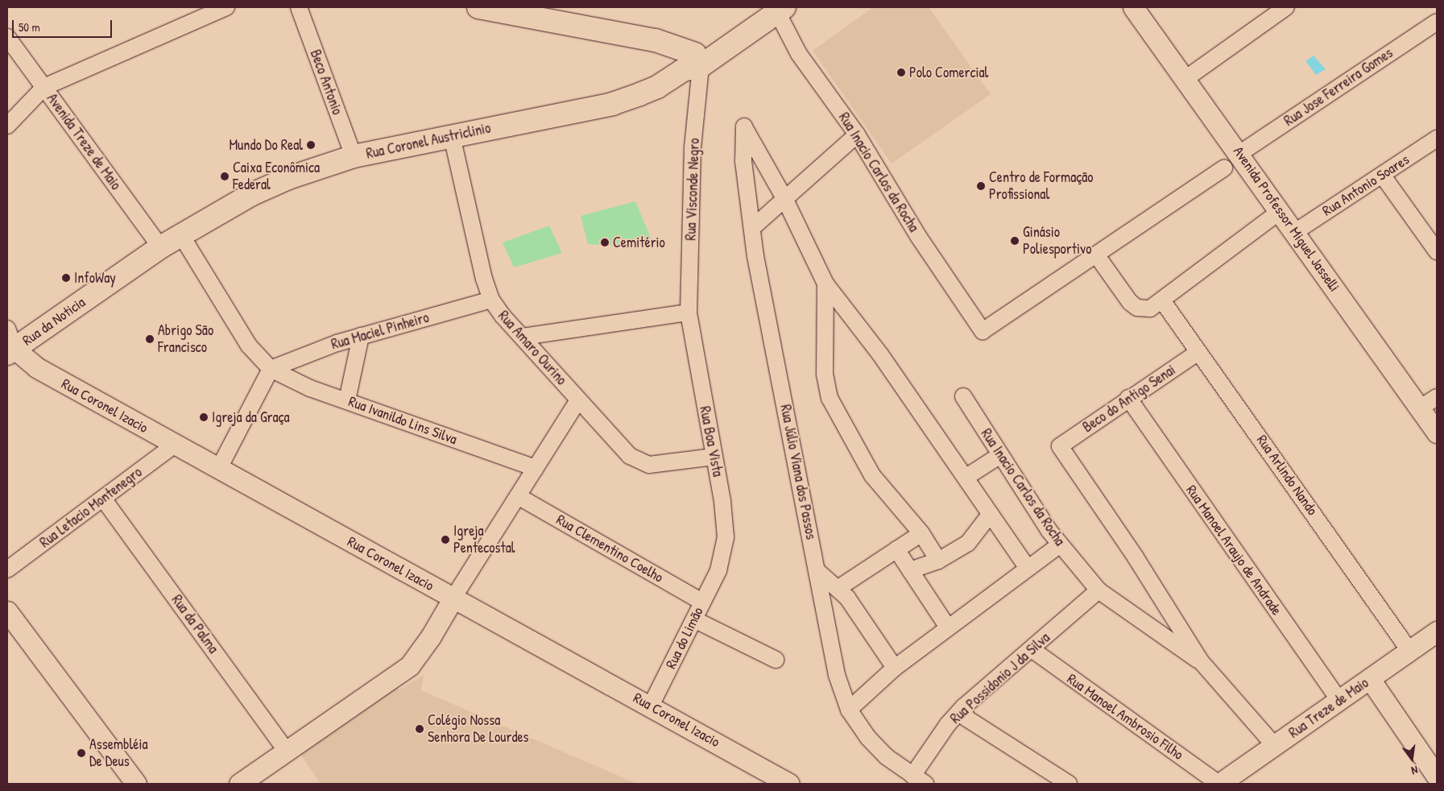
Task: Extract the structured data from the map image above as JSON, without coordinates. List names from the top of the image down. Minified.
{"streets":{"main road":["Rua Coronel Austriclinio","Rua da Noticia"],"street":["Beco Antonio","Rua Jose Ferreira Gomes","Avenida Treze de Maio","Rua Inacio Carlos da Rocha","Rua Antonio Soares","Rua Visconde Negro","Avenida Professor Miguel Jasselli","Rua Maciel Pinheiro","Rua Amaro Ourino","Beco do Antigo Senai","Rua Coronel Izacio","Rua Ivanildo Lins Silva","Rua Boa Vista","Rua Júlio Viana dos Passos","Rua Arlindo Nando","Rua Letacio Montenegro","Rua Clementino Coelho","Rua Manoel Araujo de Andrade","Rua da Palma","Rua do Limão","Rua Possidonio J da Silva","Rua Treze de Maio","Rua Manoel Ambrosio Filho"]},"crossings":[["Beco Antonio","Rua Coronel Austriclinio"],["Rua Jose Ferreira Gomes","Avenida Professor Miguel Jasselli"],["Rua Coronel Austriclinio","Rua Inacio Carlos da Rocha"],["Rua Coronel Austriclinio","Rua Visconde Negro"],["Rua Coronel Austriclinio","Rua da Noticia"],["Rua Coronel Austriclinio","Rua Amaro Ourino"],["Avenida Treze de Maio","Rua da Noticia"],["Rua Inacio Carlos da Rocha","Beco do Antigo Senai"],["Rua Inacio Carlos da Rocha","Rua Possidonio J da Silva"],["Rua Inacio Carlos da Rocha","Rua Treze de Maio"],["Rua Antonio Soares","Avenida Professor Miguel Jasselli"],["Rua Visconde Negro","Rua Boa Vista"],["Rua da Noticia","Rua Coronel Izacio"],["Rua Maciel Pinheiro","Rua Amaro Ourino"],["Rua Maciel Pinheiro","Rua Ivanildo Lins Silva"],["Rua Amaro Ourino","Rua Boa Vista"],["Beco do Antigo Senai","Rua Arlindo Nando"],["Beco do Antigo Senai","Rua Manoel Araujo de Andrade"],["Rua Coronel Izacio","Rua Letacio Montenegro"],["Rua Coronel Izacio","Rua do Limão"],["Rua Boa Vista","Rua do Limão"],["Rua Júlio Viana dos Passos","Rua Possidonio J da Silva"],["Rua Arlindo Nando","Rua Treze de Maio"],["Rua Letacio Montenegro","Rua da Palma"],["Rua Clementino Coelho","Rua do Limão"],["Rua Manoel Araujo de Andrade","Rua Treze de Maio"],["Rua Possidonio J da Silva","Rua Manoel Ambrosio Filho"],["Rua Treze de Maio","Rua Manoel Ambrosio Filho"]],"places":["Polo Comercial","Mundo Do Real","Caixa Econômica Federal","Centro de Formação Profissional","Ginásio Poliesportivo","Cemitério","InfoWay","Abrigo São Francisco","Igreja da Graça","Igreja Pentecostal","Colégio Nossa Senhora De Lourdes","Assembléia De Deus"],"scale_bar":"50 m","north":"bottom"}
